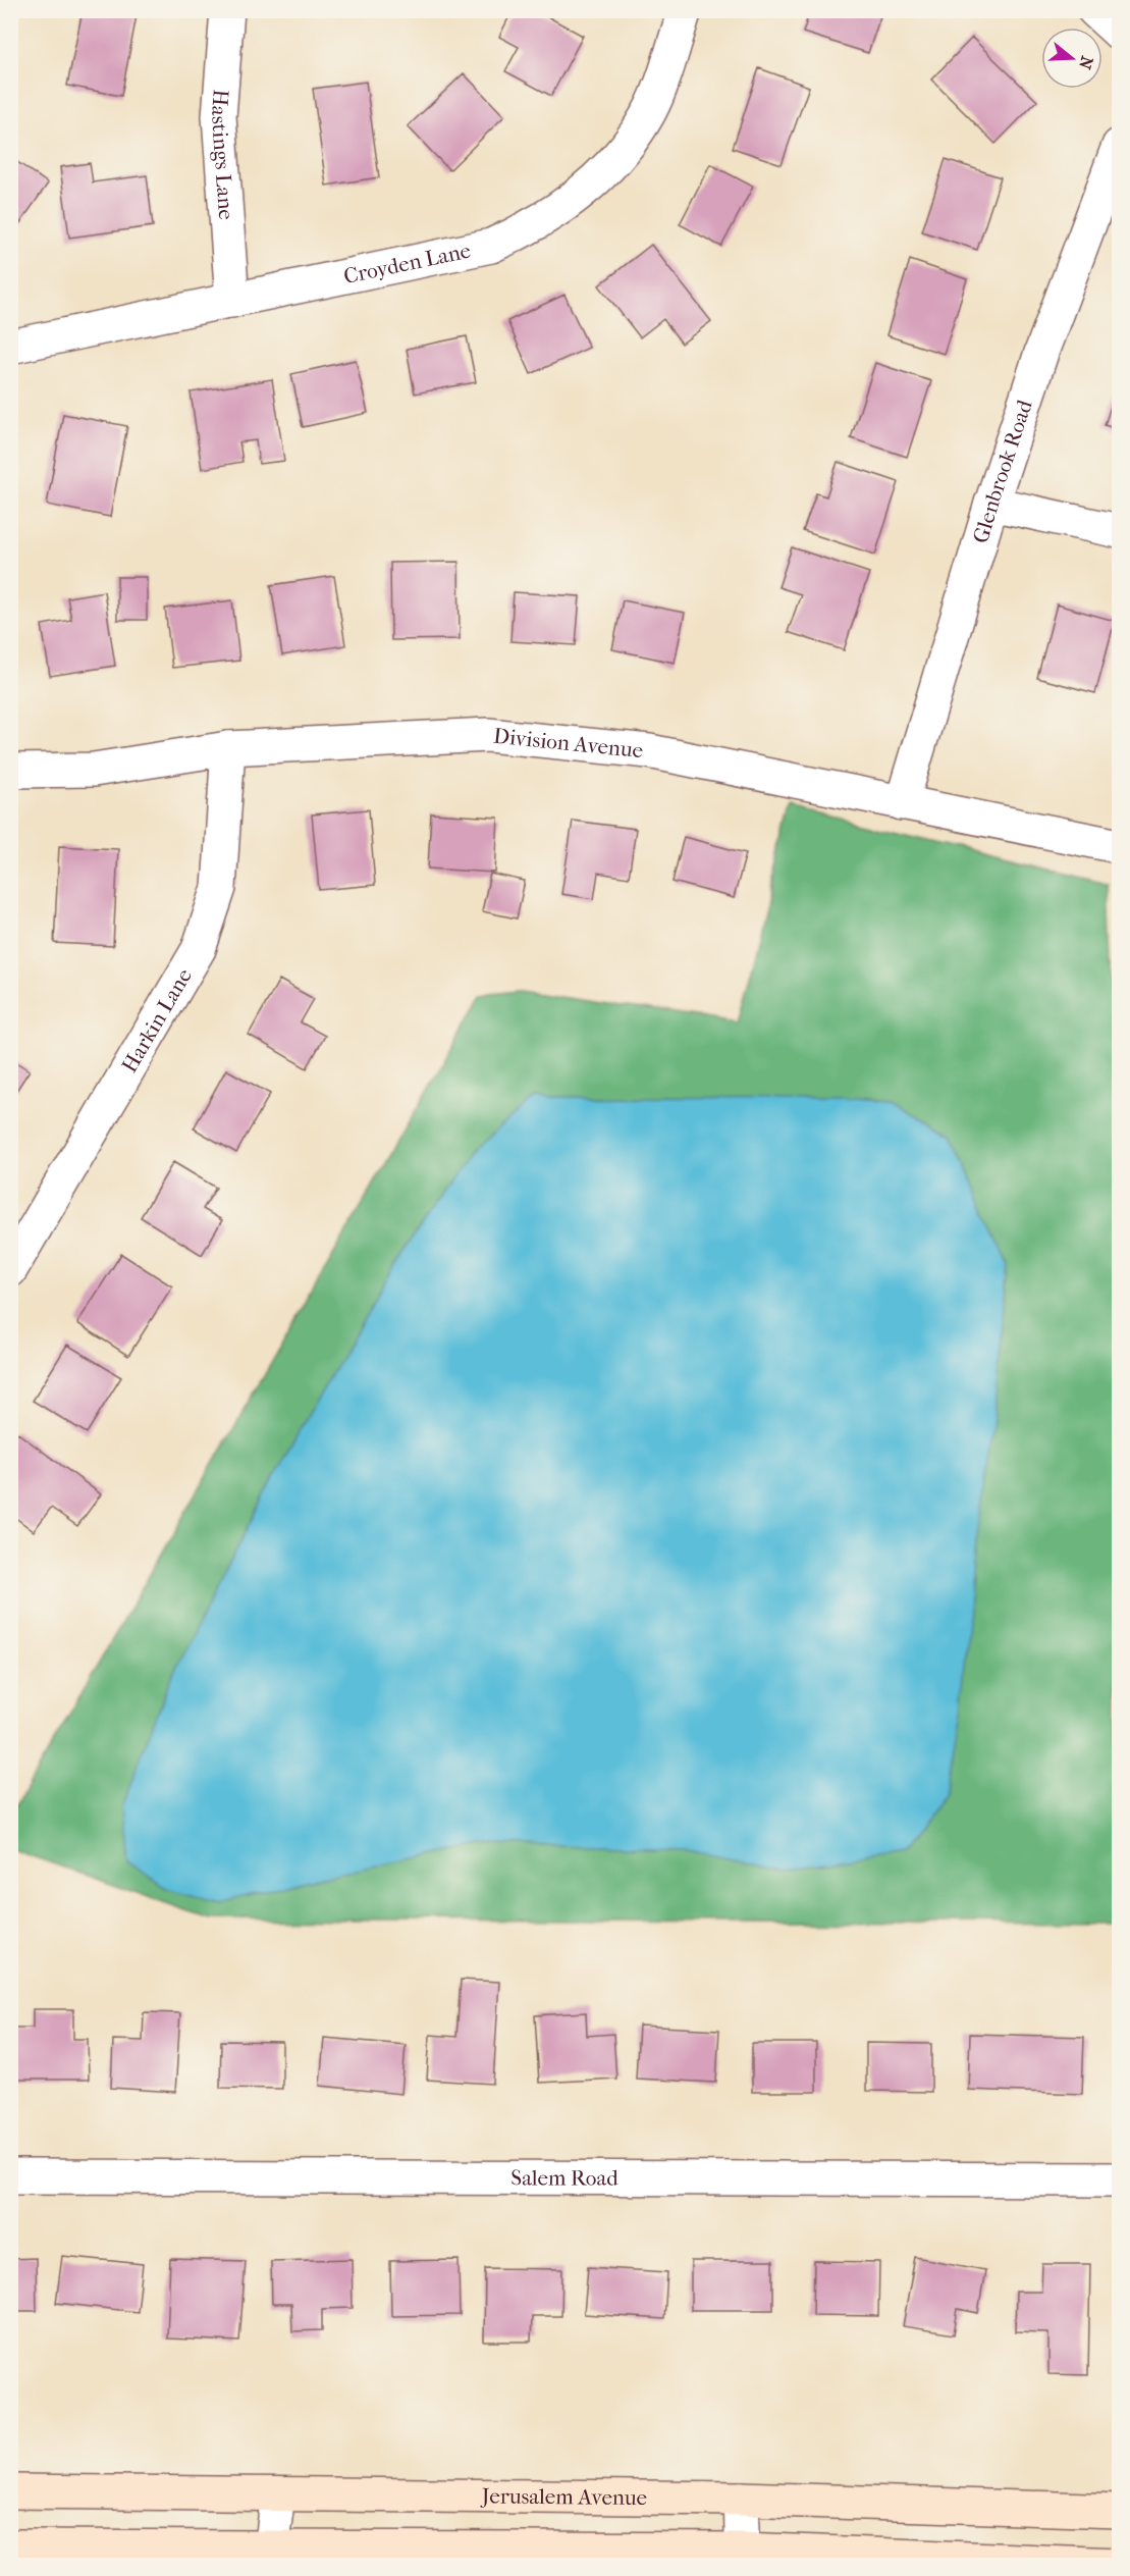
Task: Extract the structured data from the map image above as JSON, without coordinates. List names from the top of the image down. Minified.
{"streets":{"main road":["Jerusalem Avenue"],"street":["Hastings Lane","Croyden Lane","Glenbrook Road","Division Avenue","Harkin Lane","Salem Road"]},"crossings":[["Hastings Lane","Croyden Lane"],["Glenbrook Road","Division Avenue"],["Division Avenue","Harkin Lane"]],"north":"right"}
